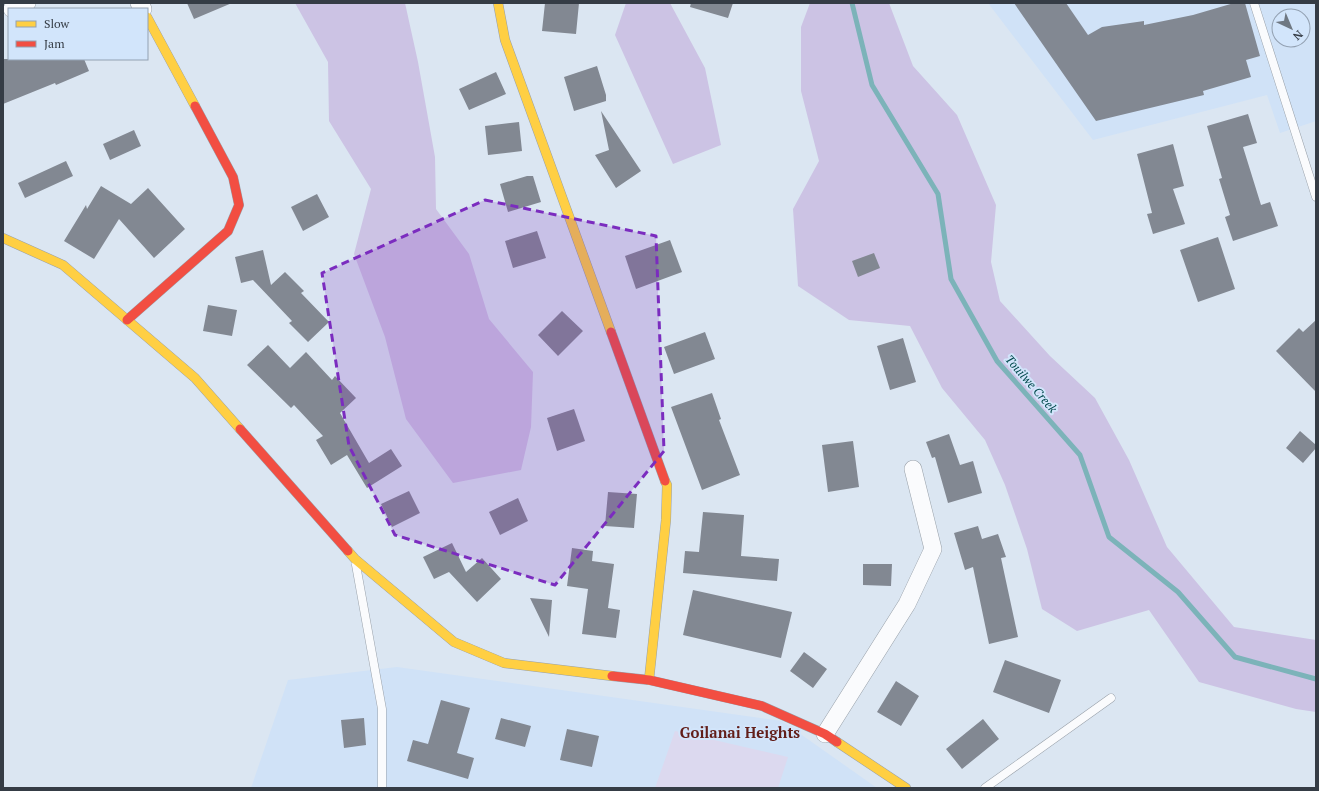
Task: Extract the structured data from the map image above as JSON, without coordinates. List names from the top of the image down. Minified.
{"districts":["Goilanai Heights"],"water":["Touilwe Creek"],"legend":["Slow","Jam"],"north":"bottom right"}
